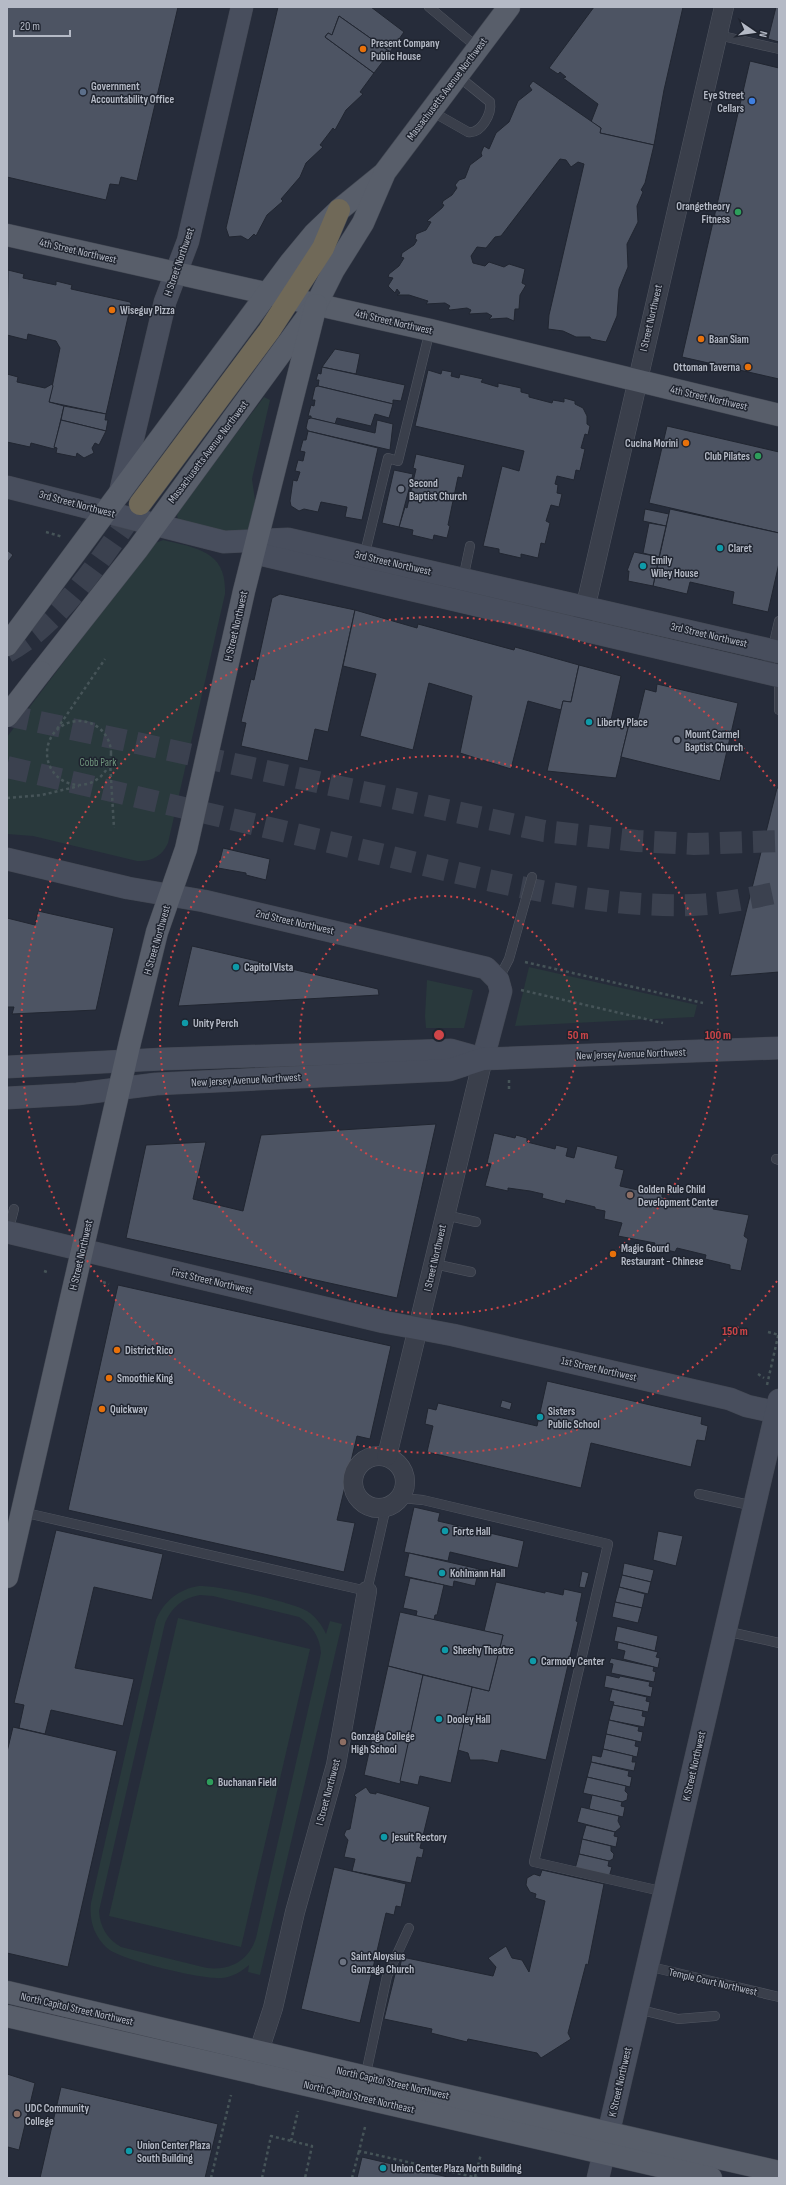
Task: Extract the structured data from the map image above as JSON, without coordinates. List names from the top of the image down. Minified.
{"streets":{"main road":["Massachusetts Avenue Northwest","4th Street Northwest","H Street Northwest","North Capitol Street Northwest","North Capitol Street Northeast"],"street":["I Street Northwest","3rd Street Northwest","2nd Street Northwest","New Jersey Avenue Northwest","First Street Northwest","1st Street Northwest","K Street Northwest"],"lane":["Temple Court Northwest"]},"crossings":[["Massachusetts Avenue Northwest","4th Street Northwest"],["Massachusetts Avenue Northwest","H Street Northwest"],["Massachusetts Avenue Northwest","3rd Street Northwest"],["4th Street Northwest","H Street Northwest"],["4th Street Northwest","I Street Northwest"],["H Street Northwest","3rd Street Northwest"],["H Street Northwest","2nd Street Northwest"],["H Street Northwest","New Jersey Avenue Northwest"],["H Street Northwest","First Street Northwest"],["I Street Northwest","3rd Street Northwest"],["I Street Northwest","New Jersey Avenue Northwest"],["I Street Northwest","First Street Northwest"],["I Street Northwest","1st Street Northwest"],["I Street Northwest","North Capitol Street Northwest"],["First Street Northwest","1st Street Northwest"],["1st Street Northwest","K Street Northwest"],["K Street Northwest","Temple Court Northwest"],["K Street Northwest","North Capitol Street Northwest"],["K Street Northwest","North Capitol Street Northeast"],["North Capitol Street Northwest","North Capitol Street Northeast"]],"parks":["Cobb Park"],"places":["Present Company Public House","Government Accountability Office","Eye Street Cellars","Orangetheory Fitness","Wiseguy Pizza","Baan Siam","Ottoman Taverna","Cucina Morini","Club Pilates","Second Baptist Church","Claret","Emily Wiley House","Liberty Place","Mount Carmel Baptist Church","Capitol Vista","Unity Perch","Golden Rule Child Development Center","Magic Gourd Restaurant - Chinese","District Rico","Smoothie King","Quickway","Sisters Public School","Forte Hall","Kohlmann Hall","Sheehy Theatre","Carmody Center","Dooley Hall","Gonzaga College High School","Buchanan Field","Jesuit Rectory","Saint Aloysius Gonzaga Church","UDC Community College","Union Center Plaza South Building","Union Center Plaza North Building"],"scale_bar":"20 m","north":"right","rings":["50 m","100 m","150 m"]}
